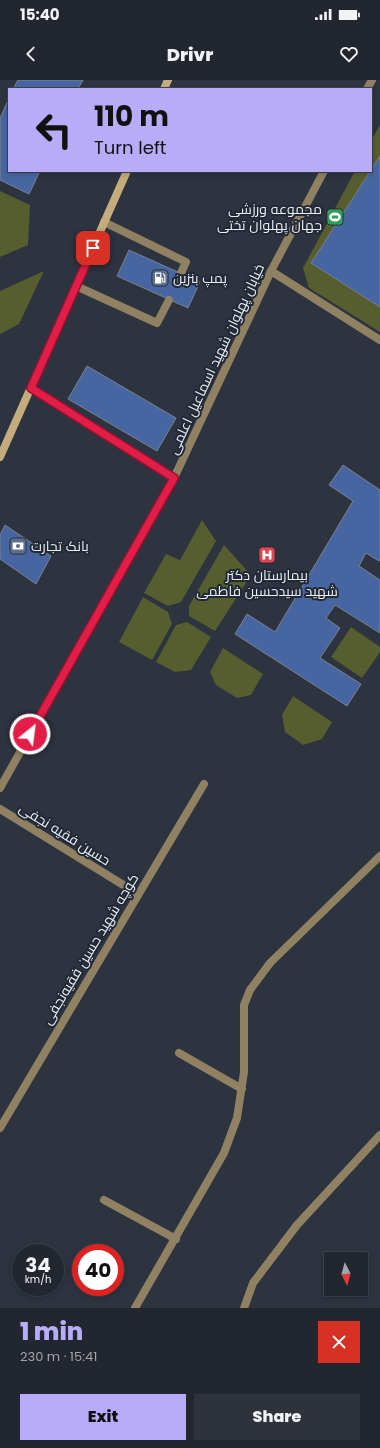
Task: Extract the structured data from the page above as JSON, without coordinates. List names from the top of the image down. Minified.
{"streets":{"street":["خیابان پهلوان شهید اسماعیل اعلمی","حسین فقیه نجفی","کوچه شهید حسین فقیه‌نجفی"]},"crossings":[["حسین فقیه نجفی","کوچه شهید حسین فقیه‌نجفی"]],"places":{"sports":["مجموعه ورزشی جهان پهلوان تختی"],"fuel station":["پمپ بنزین"],"bank":["بانک تجارت"],"hospital":["بیمارستان دکتر شهید سیدحسین فاطمی"]},"north":"bottom","page":{"status":"15:40","header":"Drivr","turn":["110 m","Turn left"],"speed":"34 km/h","limit":"40","heading":["1 min","230 m · 15:41"],"buttons":["Exit","Share"]}}
